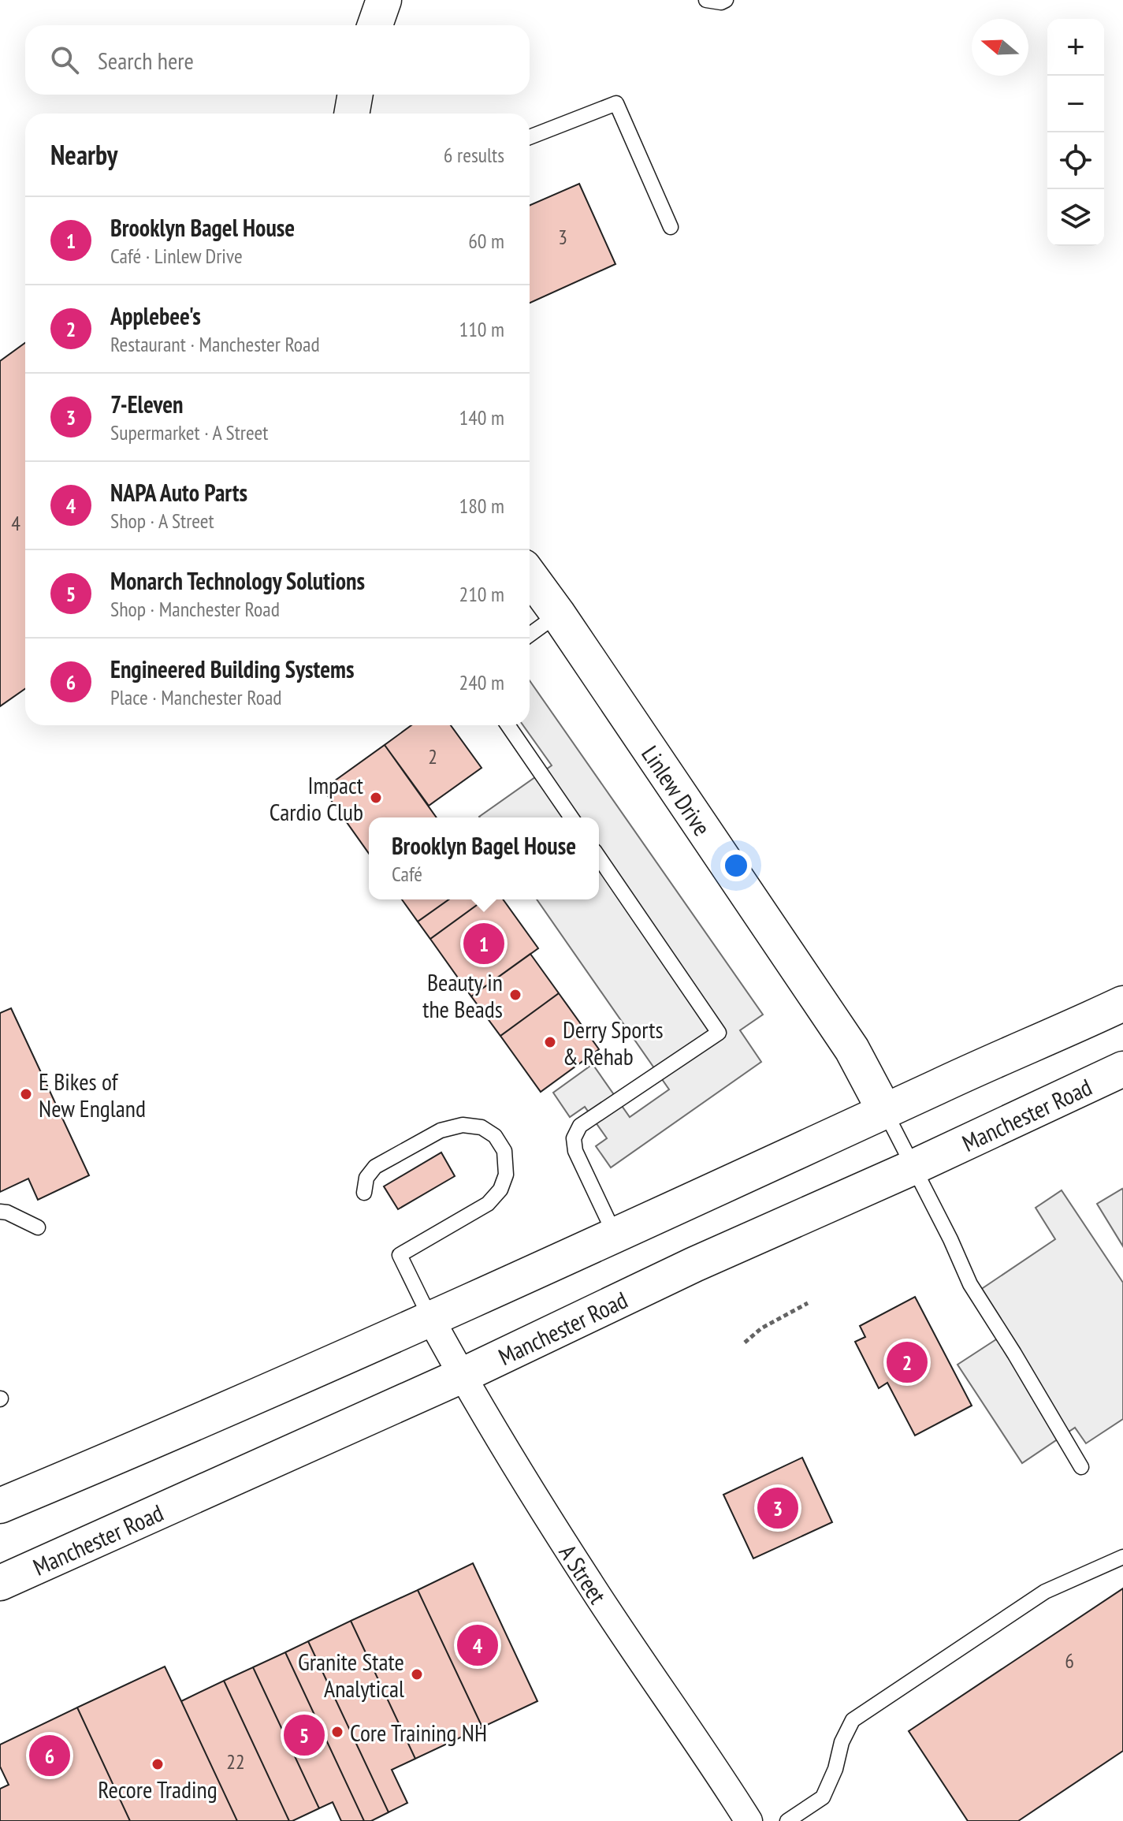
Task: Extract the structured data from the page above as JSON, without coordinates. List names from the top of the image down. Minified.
{"streets":{"main road":["Linlew Drive","Manchester Road"],"street":["A Street"]},"crossings":[["Manchester Road","A Street"]],"places":["Impact Cardio Club","Beauty in the Beads","Derry Sports & Rehab","E Bikes of New England","Granite State Analytical","Core Training NH","Recore Trading"],"house_numbers":["3","4","2","6","22"],"north":"left","page":{"map_buttons":["+","−"],"search":"Search here","heading":["Nearby","6 results"],"list":[{"mark":"1","name":"Brooklyn Bagel House","note":"Café · Linlew Drive","value":"60 m"},{"mark":"2","name":"Applebee's","note":"Restaurant · Manchester Road","value":"110 m"},{"mark":"3","name":"7-Eleven","note":"Supermarket · A Street","value":"140 m"},{"mark":"4","name":"NAPA Auto Parts","note":"Shop · A Street","value":"180 m"},{"mark":"5","name":"Monarch Technology Solutions","note":"Shop · Manchester Road","value":"210 m"},{"mark":"6","name":"Engineered Building Systems","note":"Place · Manchester Road","value":"240 m"}],"popup":["Brooklyn Bagel House","Café"],"pins":["1","2","3","4","5","6"]}}
